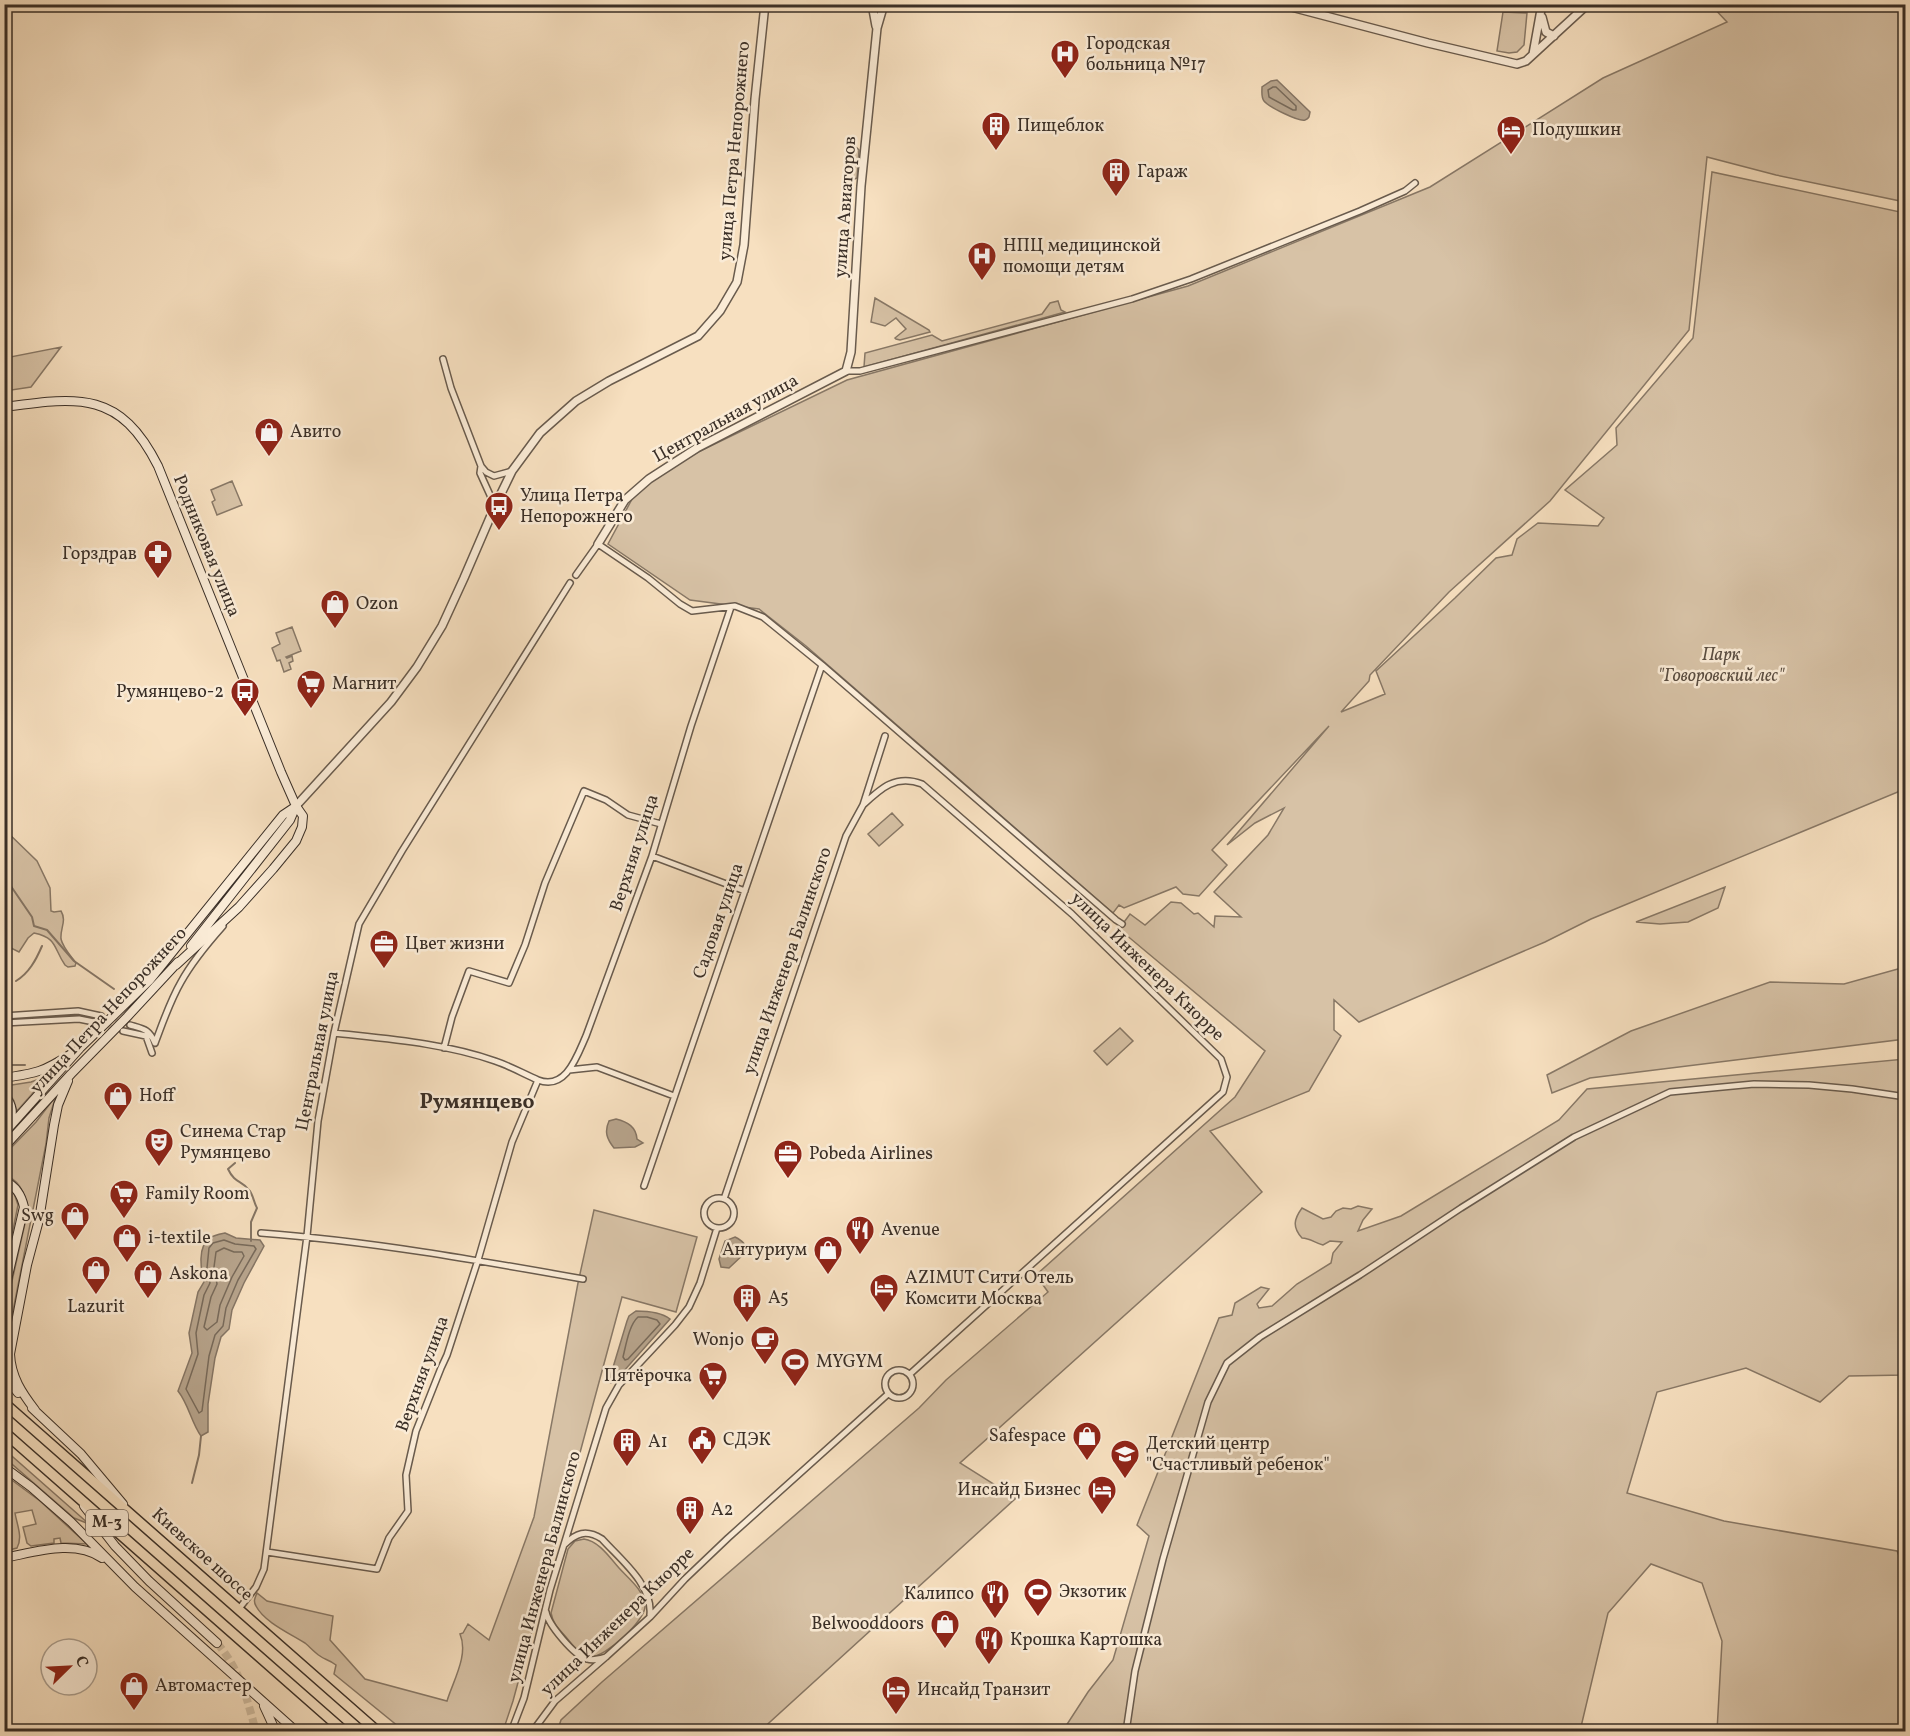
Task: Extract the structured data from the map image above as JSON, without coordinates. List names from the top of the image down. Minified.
{"streets":{"highway":["М-3","Киевское шоссе"],"main road":["улица Петра Непорожнего","Родниковая улица"],"street":["улица Авиаторов","Центральная улица","Верхняя улица","Садовая улица","улица Инженера Балинского","улица Инженера Кнорре"]},"crossings":[["улица Петра Непорожнего","Родниковая улица"],["улица Авиаторов","Центральная улица"],["Центральная улица","Верхняя улица"],["Центральная улица","Киевское шоссе"],["улица Инженера Балинского","улица Инженера Кнорре"]],"districts":["Румянцево"],"parks":["Парк \"Говоровский лес\""],"places":{"hospital":["Городская больница №17","НПЦ медицинской помощи детям"],"building":["Пищеблок","Гараж","А5","А1","А2"],"hotel":["Подушкин","AZIMUT Сити Отель Комсити Москва","Инсайд Бизнес","Инсайд Транзит"],"shop":["Авито","Ozon","Hoff","Swg","i-textile","Антуриум","Lazurit","Askona","Safespace","Belwooddoors","Автомастер"],"bus stop":["Улица Петра Непорожнего","Румянцево-2"],"pharmacy":["Горздрав"],"supermarket":["Магнит","Family Room","Пятёрочка"],"office":["Цвет жизни","Pobeda Airlines"],"theatre":["Синема Стар Румянцево"],"restaurant":["Avenue","Калипсо","Крошка Картошка"],"cafe":["Wonjo"],"sports":["MYGYM","Экзотик"],"public building":["СДЭК"],"school or university":["Детский центр \"Счастливый ребенок\""]},"north":"top right"}
